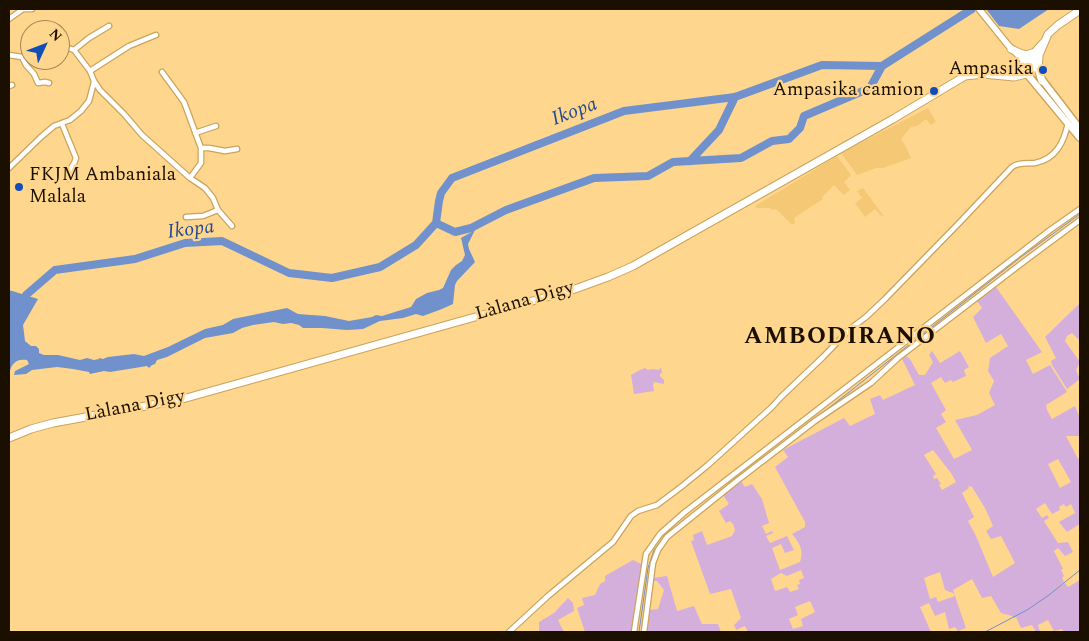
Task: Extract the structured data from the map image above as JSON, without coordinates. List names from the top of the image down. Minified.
{"streets":{"main road":["Làlana Digy"]},"districts":["AMBODIRANO"],"water":["Ikopa"],"places":["Ampasika","Ampasika camion","FKJM Ambaniala Malala"],"north":"top right"}
